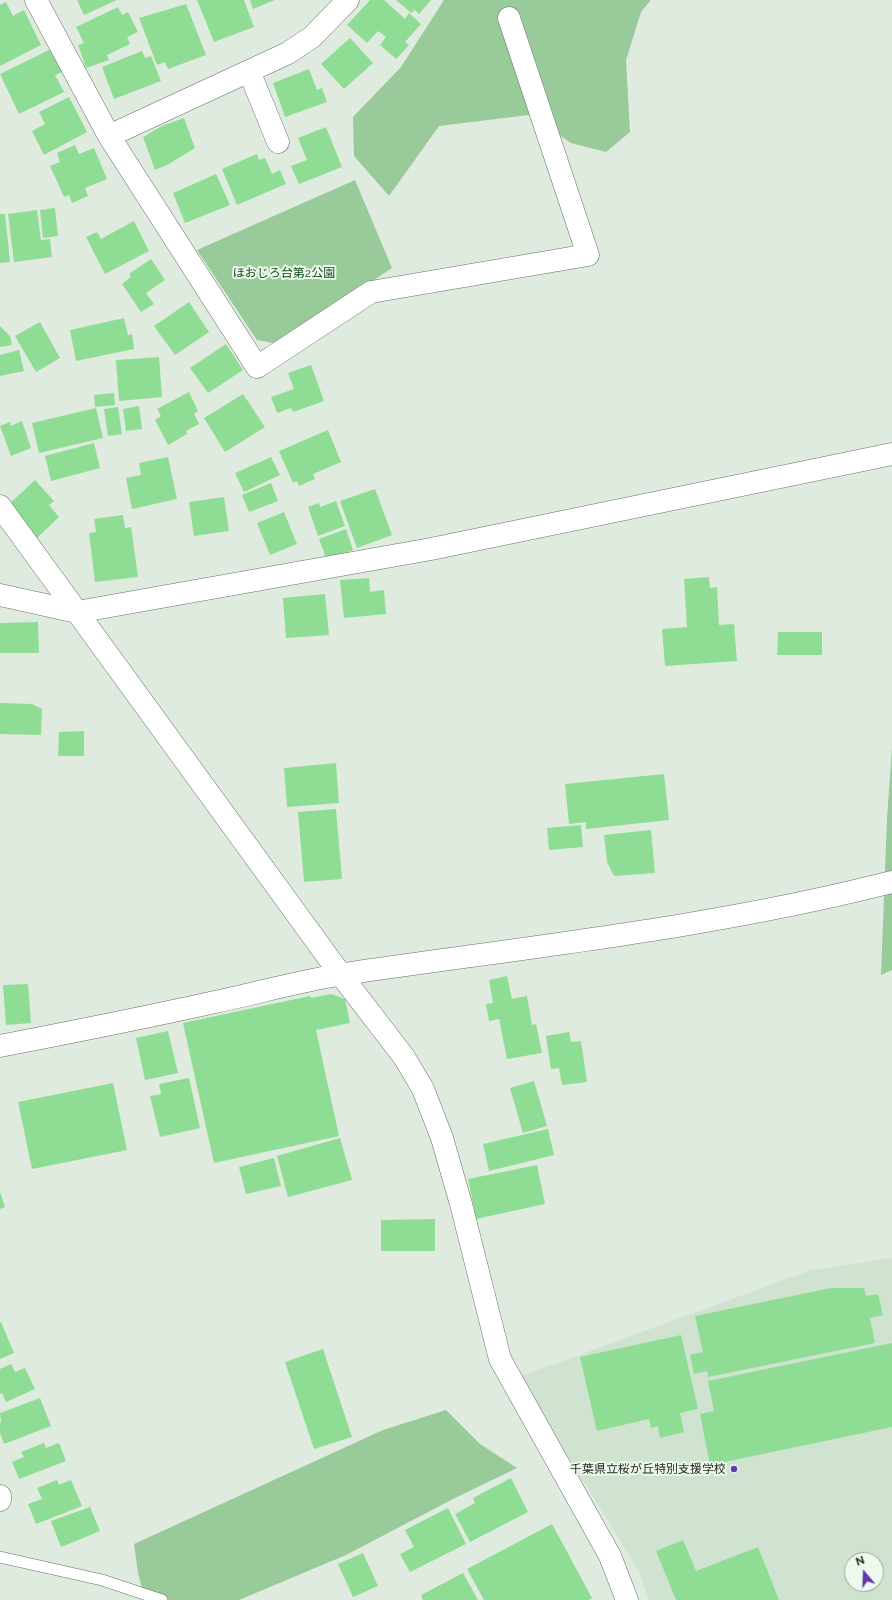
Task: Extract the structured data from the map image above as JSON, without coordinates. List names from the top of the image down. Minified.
{"parks":["ほおじろ台第2公園"],"places":["千葉県立桜が丘特別支援学校"],"north":"top"}
